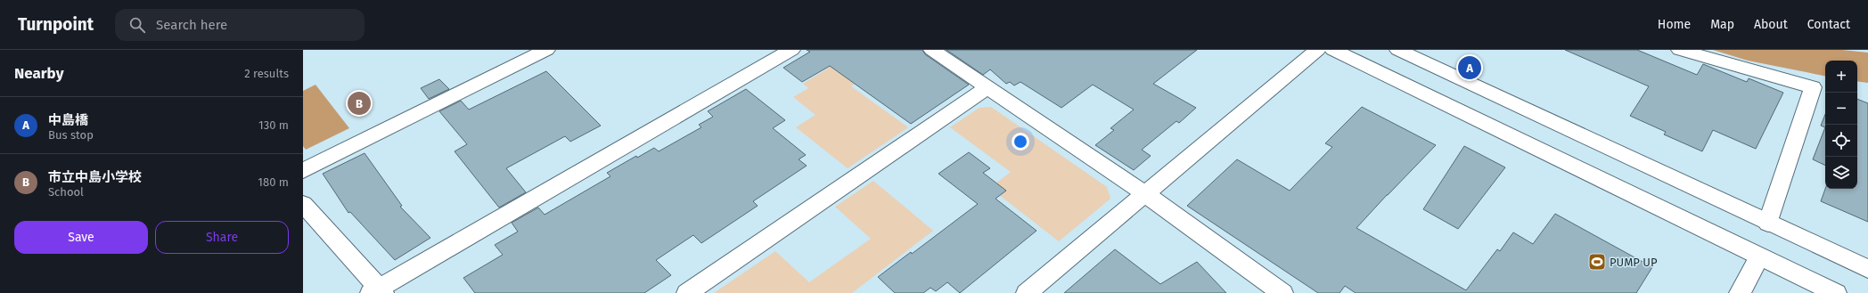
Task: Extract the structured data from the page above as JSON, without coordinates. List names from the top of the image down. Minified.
{"places":{"sports":["PUMP UP"]},"page":{"header":"Turnpoint","search":"Search here","nav":["Home","Map","About","Contact"],"heading":["Nearby","2 results"],"pins":["A","B"],"map_buttons":["+","−"],"list":[{"mark":"A","name":"中島橋","note":"Bus stop","value":"130 m"},{"mark":"B","name":"市立中島小学校","note":"School","value":"180 m"}],"buttons":["Save","Share"]}}
